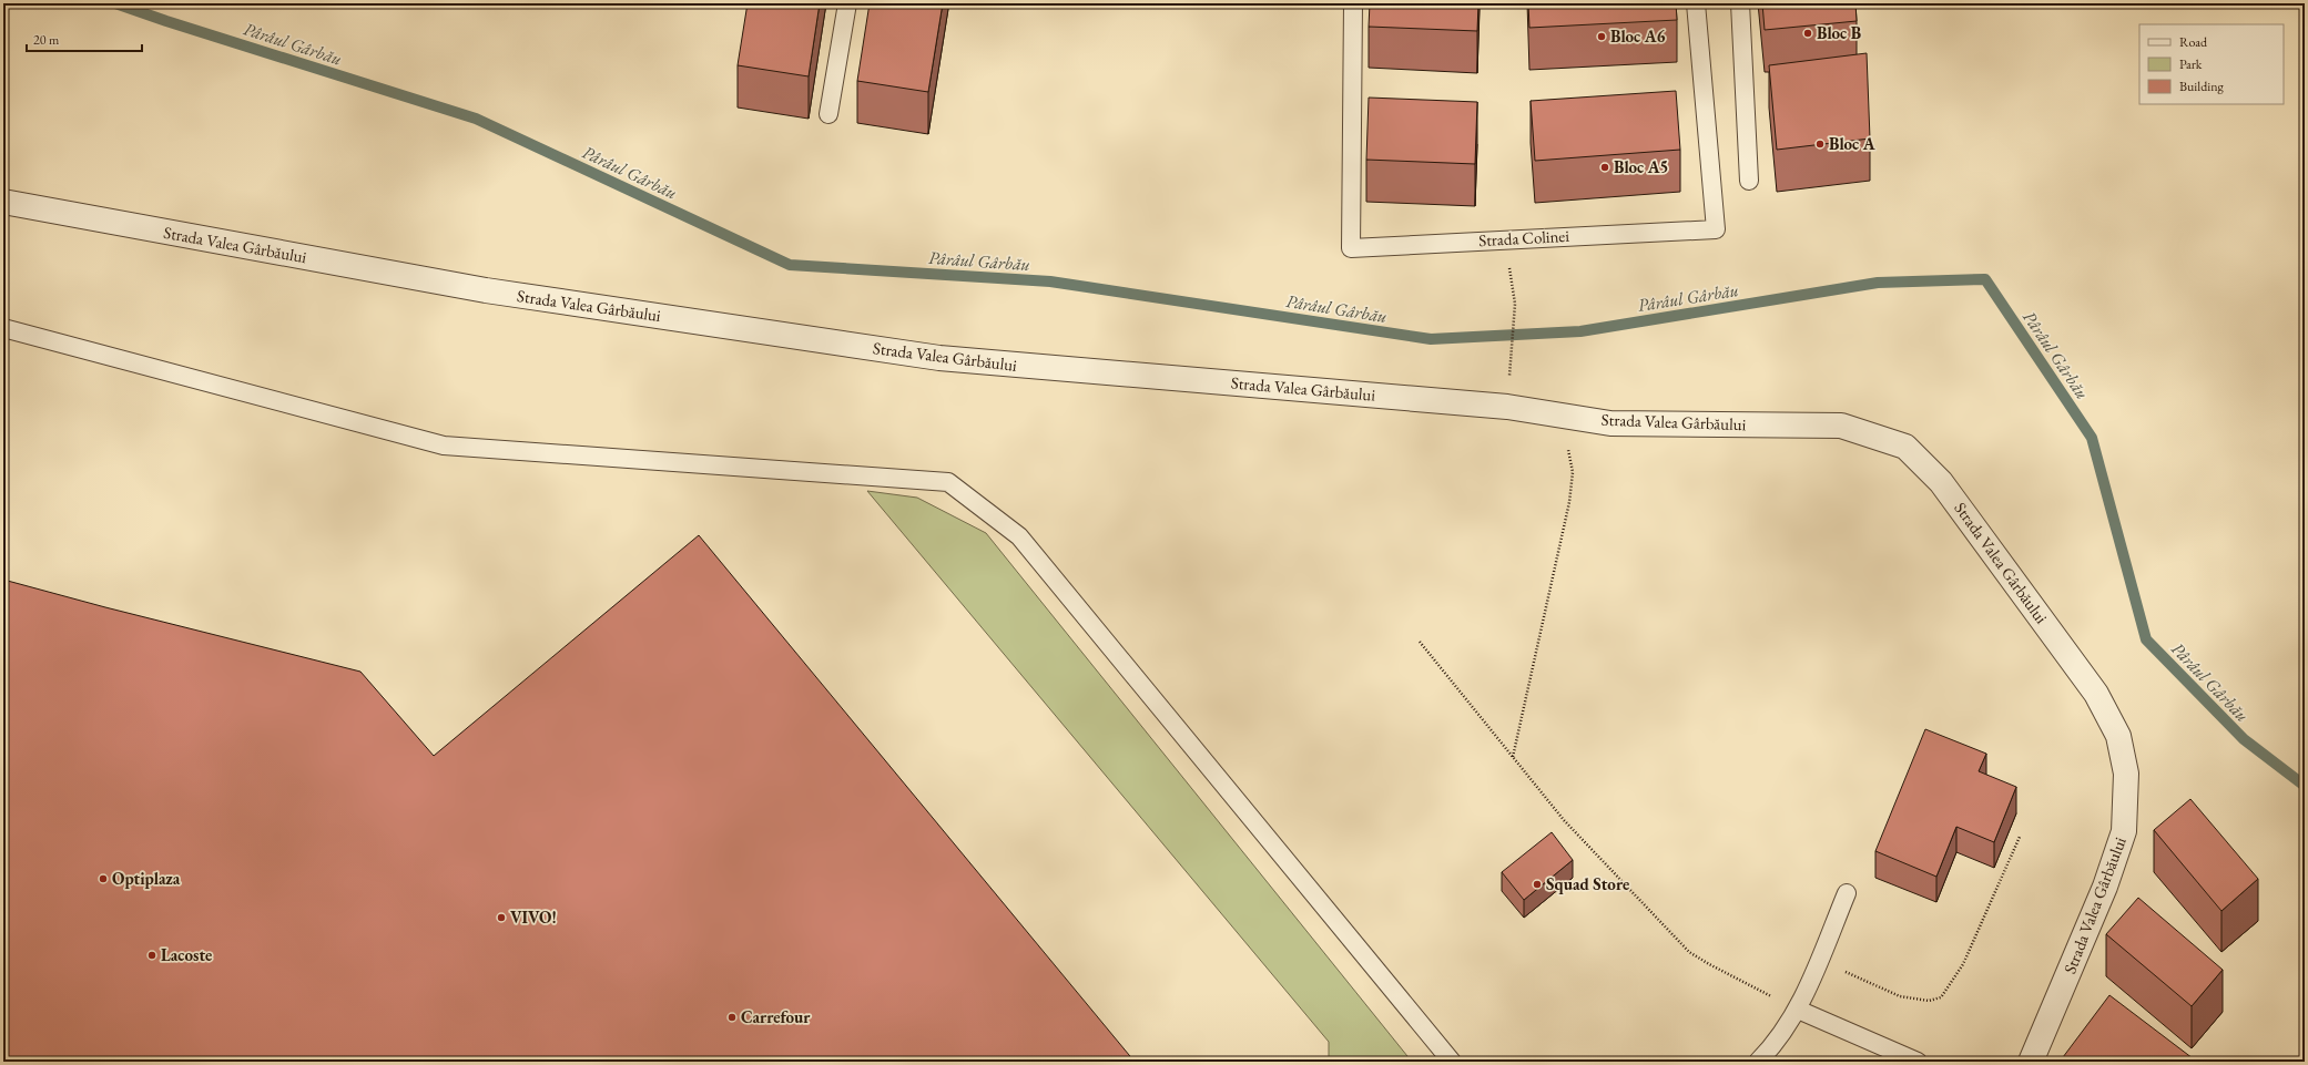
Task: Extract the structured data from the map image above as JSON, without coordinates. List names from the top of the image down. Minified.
{"streets":{"street":["Strada Valea Gârbăului"],"lane":["Strada Colinei"]},"water":["Pârâul Gârbău"],"places":["Bloc B","Bloc A6","Bloc A","Bloc A5","Optiplaza","Squad Store","VIVO!","Lacoste","Carrefour"],"legend":["Road","Park","Building"],"scale_bar":"20 m"}
